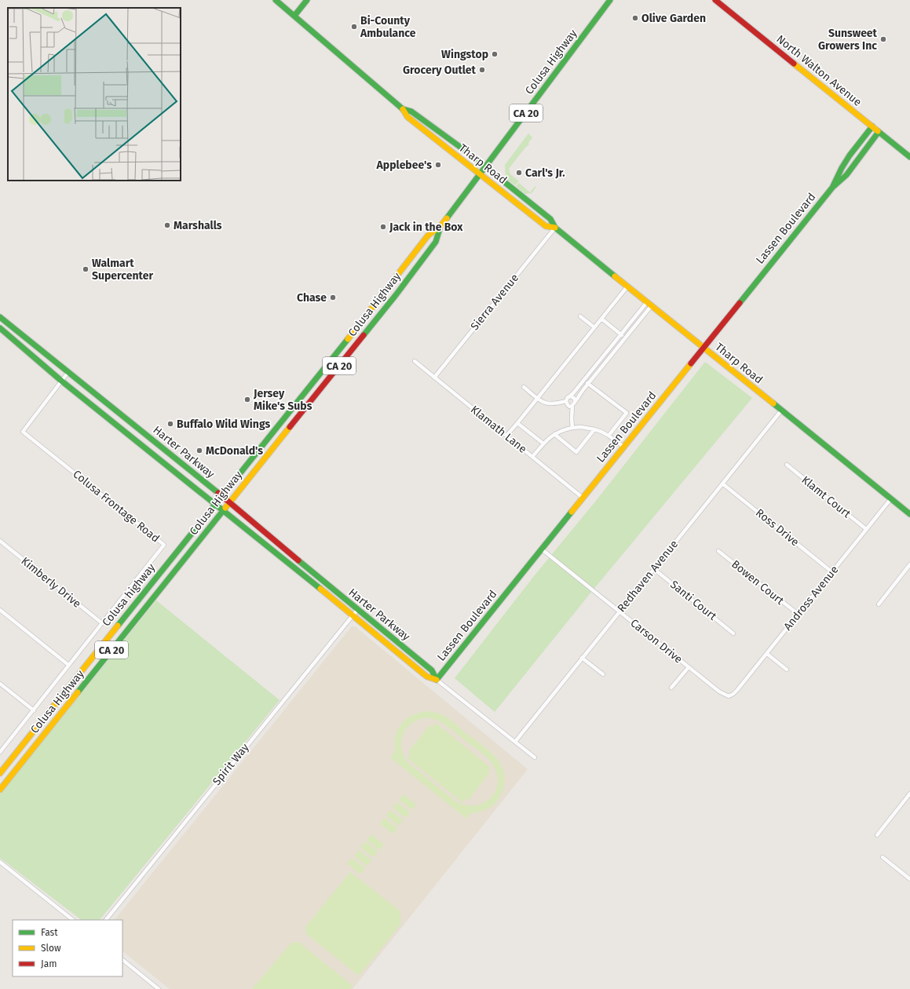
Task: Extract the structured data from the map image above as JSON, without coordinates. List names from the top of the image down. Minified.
{"streets":{"main road":["Colusa Highway","North Walton Avenue","CA 20","Tharp Road","Lassen Boulevard","Harter Parkway","Colusa highway"],"street":["Sierra Avenue","Klamath Lane","Klamt Court","Colusa Frontage Road","Ross Drive","Redhaven Avenue","Kimberly Drive","Bowen Court","Andross Avenue","Santi Court","Carson Drive","Spirit Way"]},"crossings":[["Colusa Highway","Tharp Road"],["Colusa Highway","Harter Parkway"],["Colusa Highway","Colusa highway"],["North Walton Avenue","Lassen Boulevard"],["Tharp Road","Lassen Boulevard"],["Tharp Road","Sierra Avenue"],["Tharp Road","Redhaven Avenue"],["Tharp Road","Andross Avenue"],["Lassen Boulevard","Klamath Lane"],["Lassen Boulevard","Harter Parkway"],["Lassen Boulevard","Carson Drive"],["Sierra Avenue","Klamath Lane"],["Harter Parkway","Colusa Frontage Road"],["Harter Parkway","Redhaven Avenue"],["Harter Parkway","Colusa highway"],["Harter Parkway","Spirit Way"],["Klamt Court","Andross Avenue"],["Colusa Frontage Road","Kimberly Drive"],["Ross Drive","Redhaven Avenue"],["Ross Drive","Andross Avenue"],["Redhaven Avenue","Santi Court"],["Redhaven Avenue","Carson Drive"],["Bowen Court","Andross Avenue"],["Andross Avenue","Carson Drive"]],"places":["Olive Garden","Bi-County Ambulance","Sunsweet Growers Inc","Wingstop","Grocery Outlet","Applebee's","Carl's Jr.","Marshalls","Jack in the Box","Walmart Supercenter","Chase","Jersey Mike's Subs","Buffalo Wild Wings","McDonald's"],"legend":["Fast","Slow","Jam"]}
